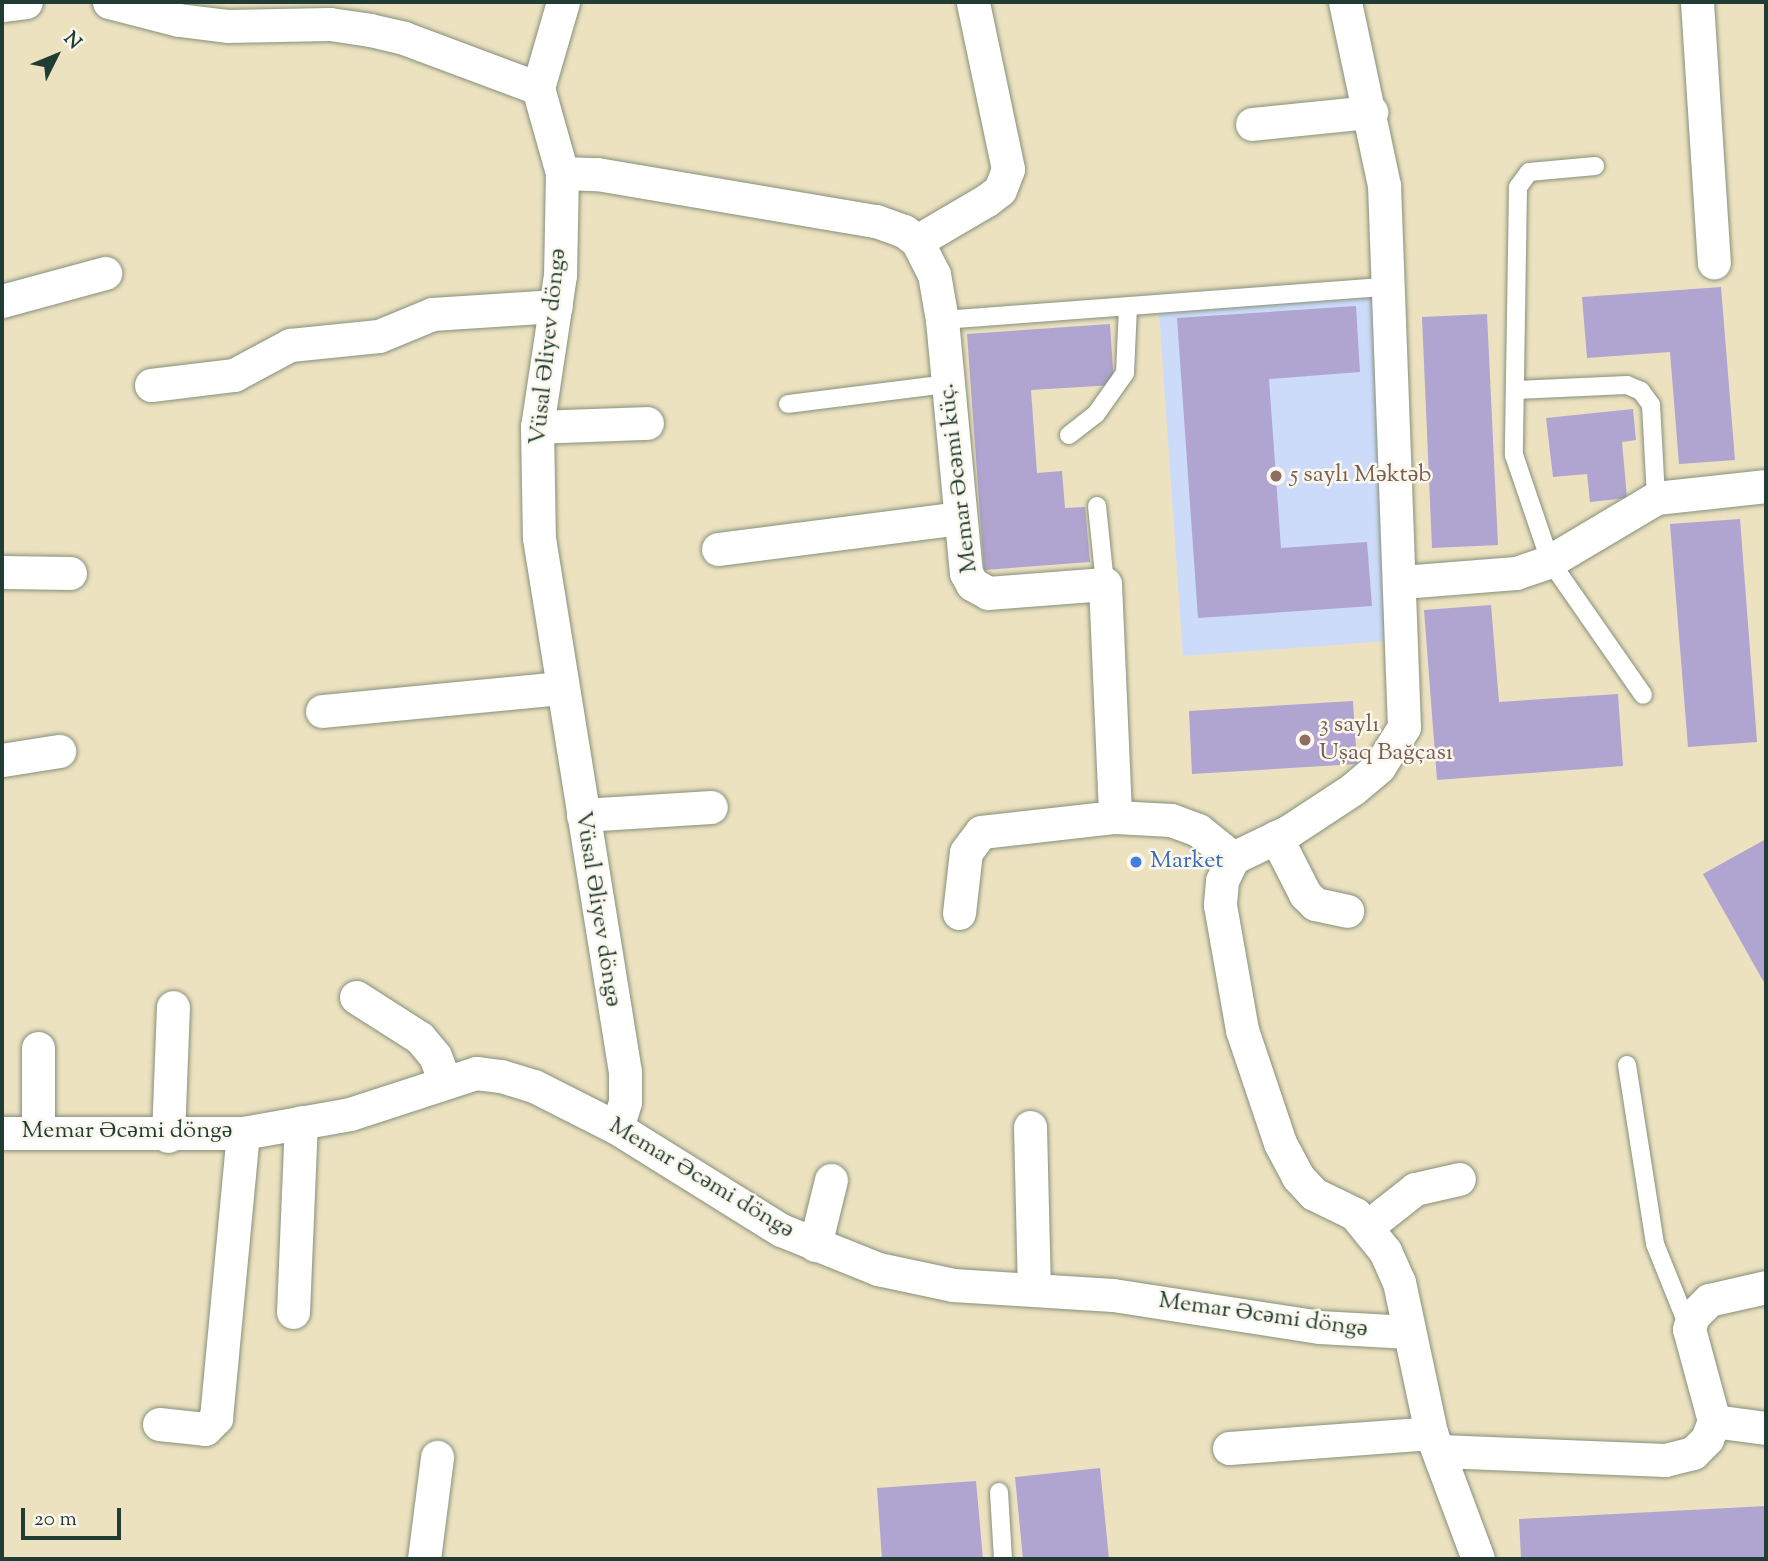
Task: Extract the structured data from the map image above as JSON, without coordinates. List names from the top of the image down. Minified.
{"streets":{"street":["Vüsal Əliyev döngə","Memar Əcəmi küç.","Memar Əcəmi döngə"]},"crossings":[["Vüsal Əliyev döngə","Memar Əcəmi döngə"]],"places":["5 saylı Məktəb","3 saylı Uşaq Bağçası","Market"],"scale_bar":"20 m","north":"top right"}
